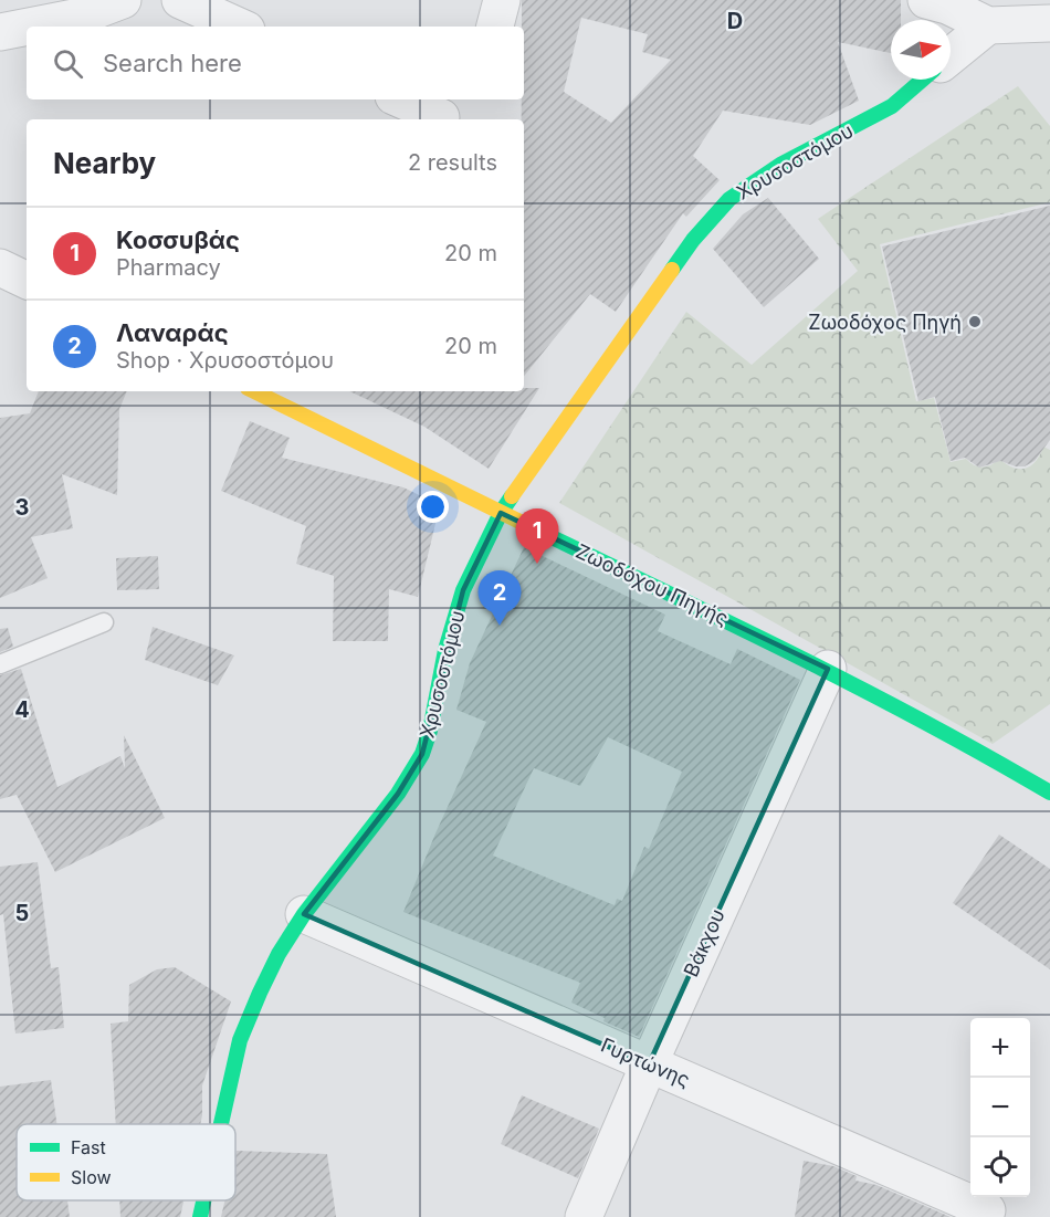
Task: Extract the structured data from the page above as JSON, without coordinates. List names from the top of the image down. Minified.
{"streets":{"street":["Χρυσοστόμου","Ζωοδόχου Πηγής","Βάκχου","Γυρτώνης"]},"crossings":[["Χρυσοστόμου","Ζωοδόχου Πηγής"],["Χρυσοστόμου","Γυρτώνης"],["Ζωοδόχου Πηγής","Βάκχου"],["Βάκχου","Γυρτώνης"]],"places":["Ζωοδόχος Πηγή"],"legend":["Fast","Slow"],"north":"right","page":{"search":"Search here","heading":["Nearby","2 results"],"list":[{"mark":"1","name":"Κοσσυβάς","note":"Pharmacy","value":"20 m"},{"mark":"2","name":"Λαναράς","note":"Shop · Χρυσοστόμου","value":"20 m"}],"pins":["1","2"],"map_buttons":["+","−"]},"grid":{"columns":["D"],"rows":["3","4","5"]}}
